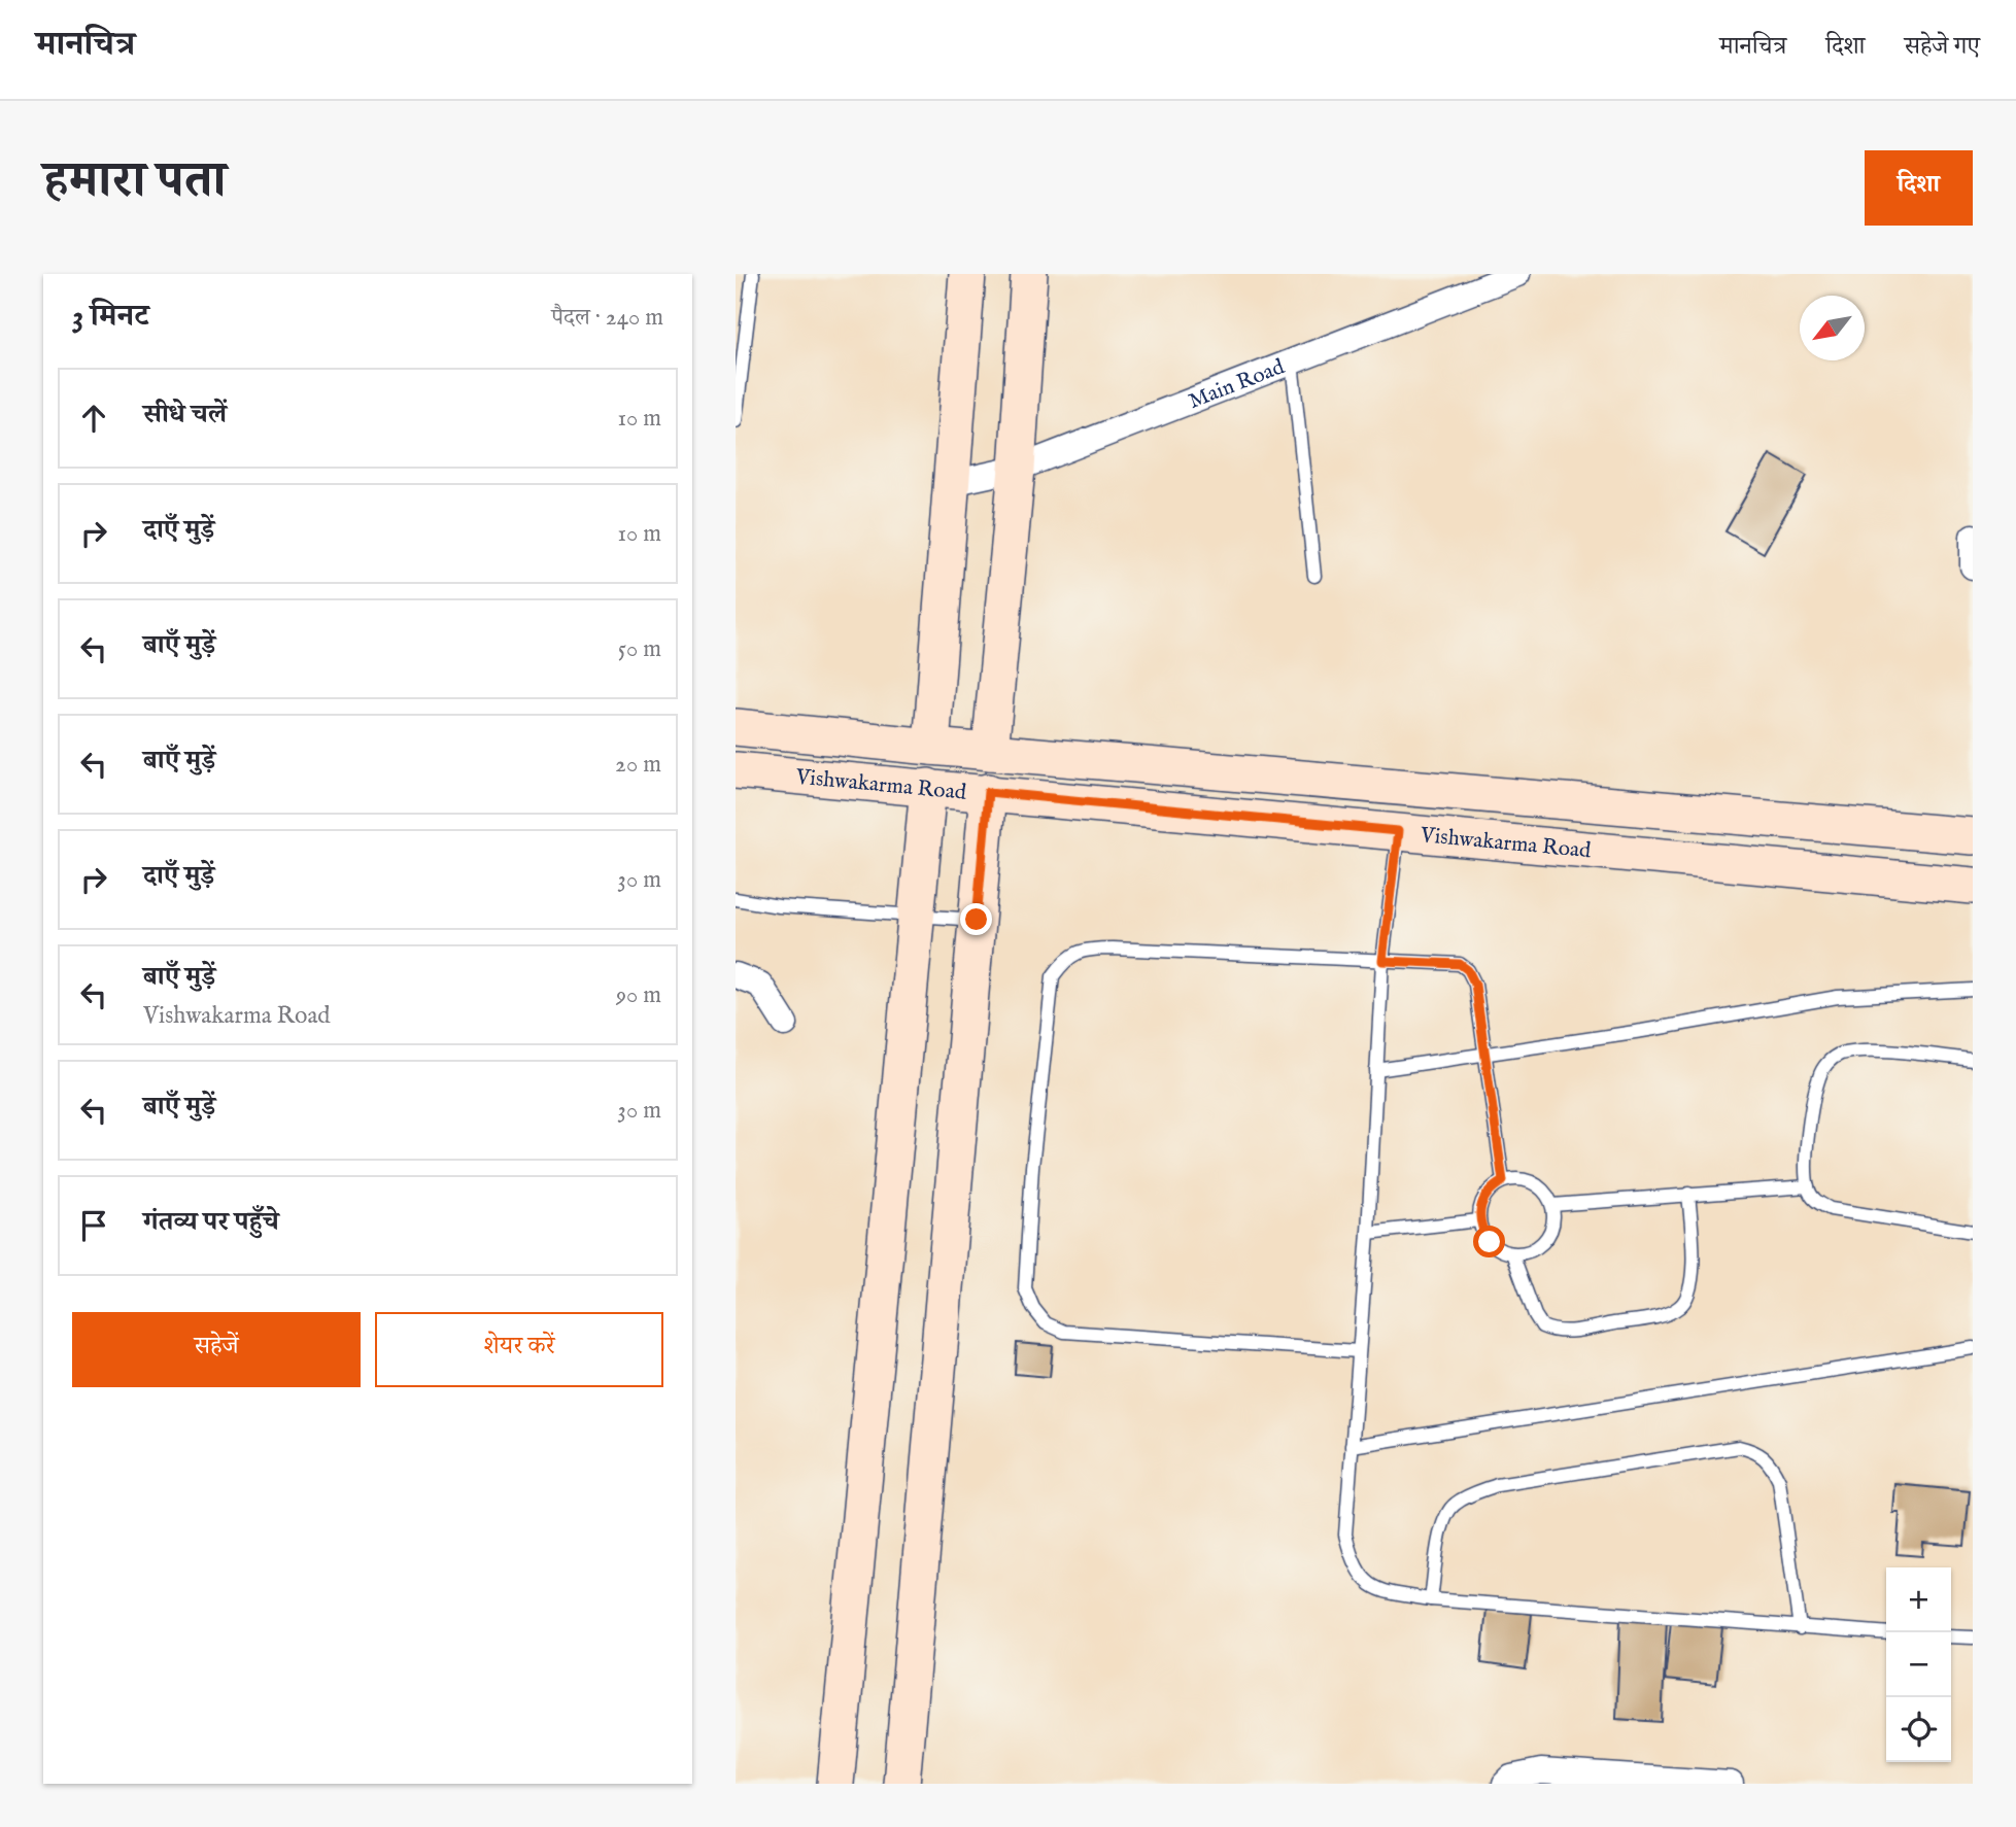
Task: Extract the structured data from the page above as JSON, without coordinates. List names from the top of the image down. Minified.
{"streets":{"street":["Main Road","Vishwakarma Road"]},"north":"bottom left","page":{"header":"मानचित्र","nav":["मानचित्र","दिशा","सहेजे गए"],"title":"हमारा पता","buttons":["दिशा",["सहेजें","शेयर करें"]],"heading":["3 मिनट","पैदल · 240 m"],"list":[["सीधे चलें","10 m"],["दाएँ मुड़ें","10 m"],["बाएँ मुड़ें","50 m"],["बाएँ मुड़ें","20 m"],["दाएँ मुड़ें","30 m"],["बाएँ मुड़ें","Vishwakarma Road","90 m"],["बाएँ मुड़ें","30 m"],"गंतव्य पर पहुँचे"],"map_buttons":["+","−"]}}
